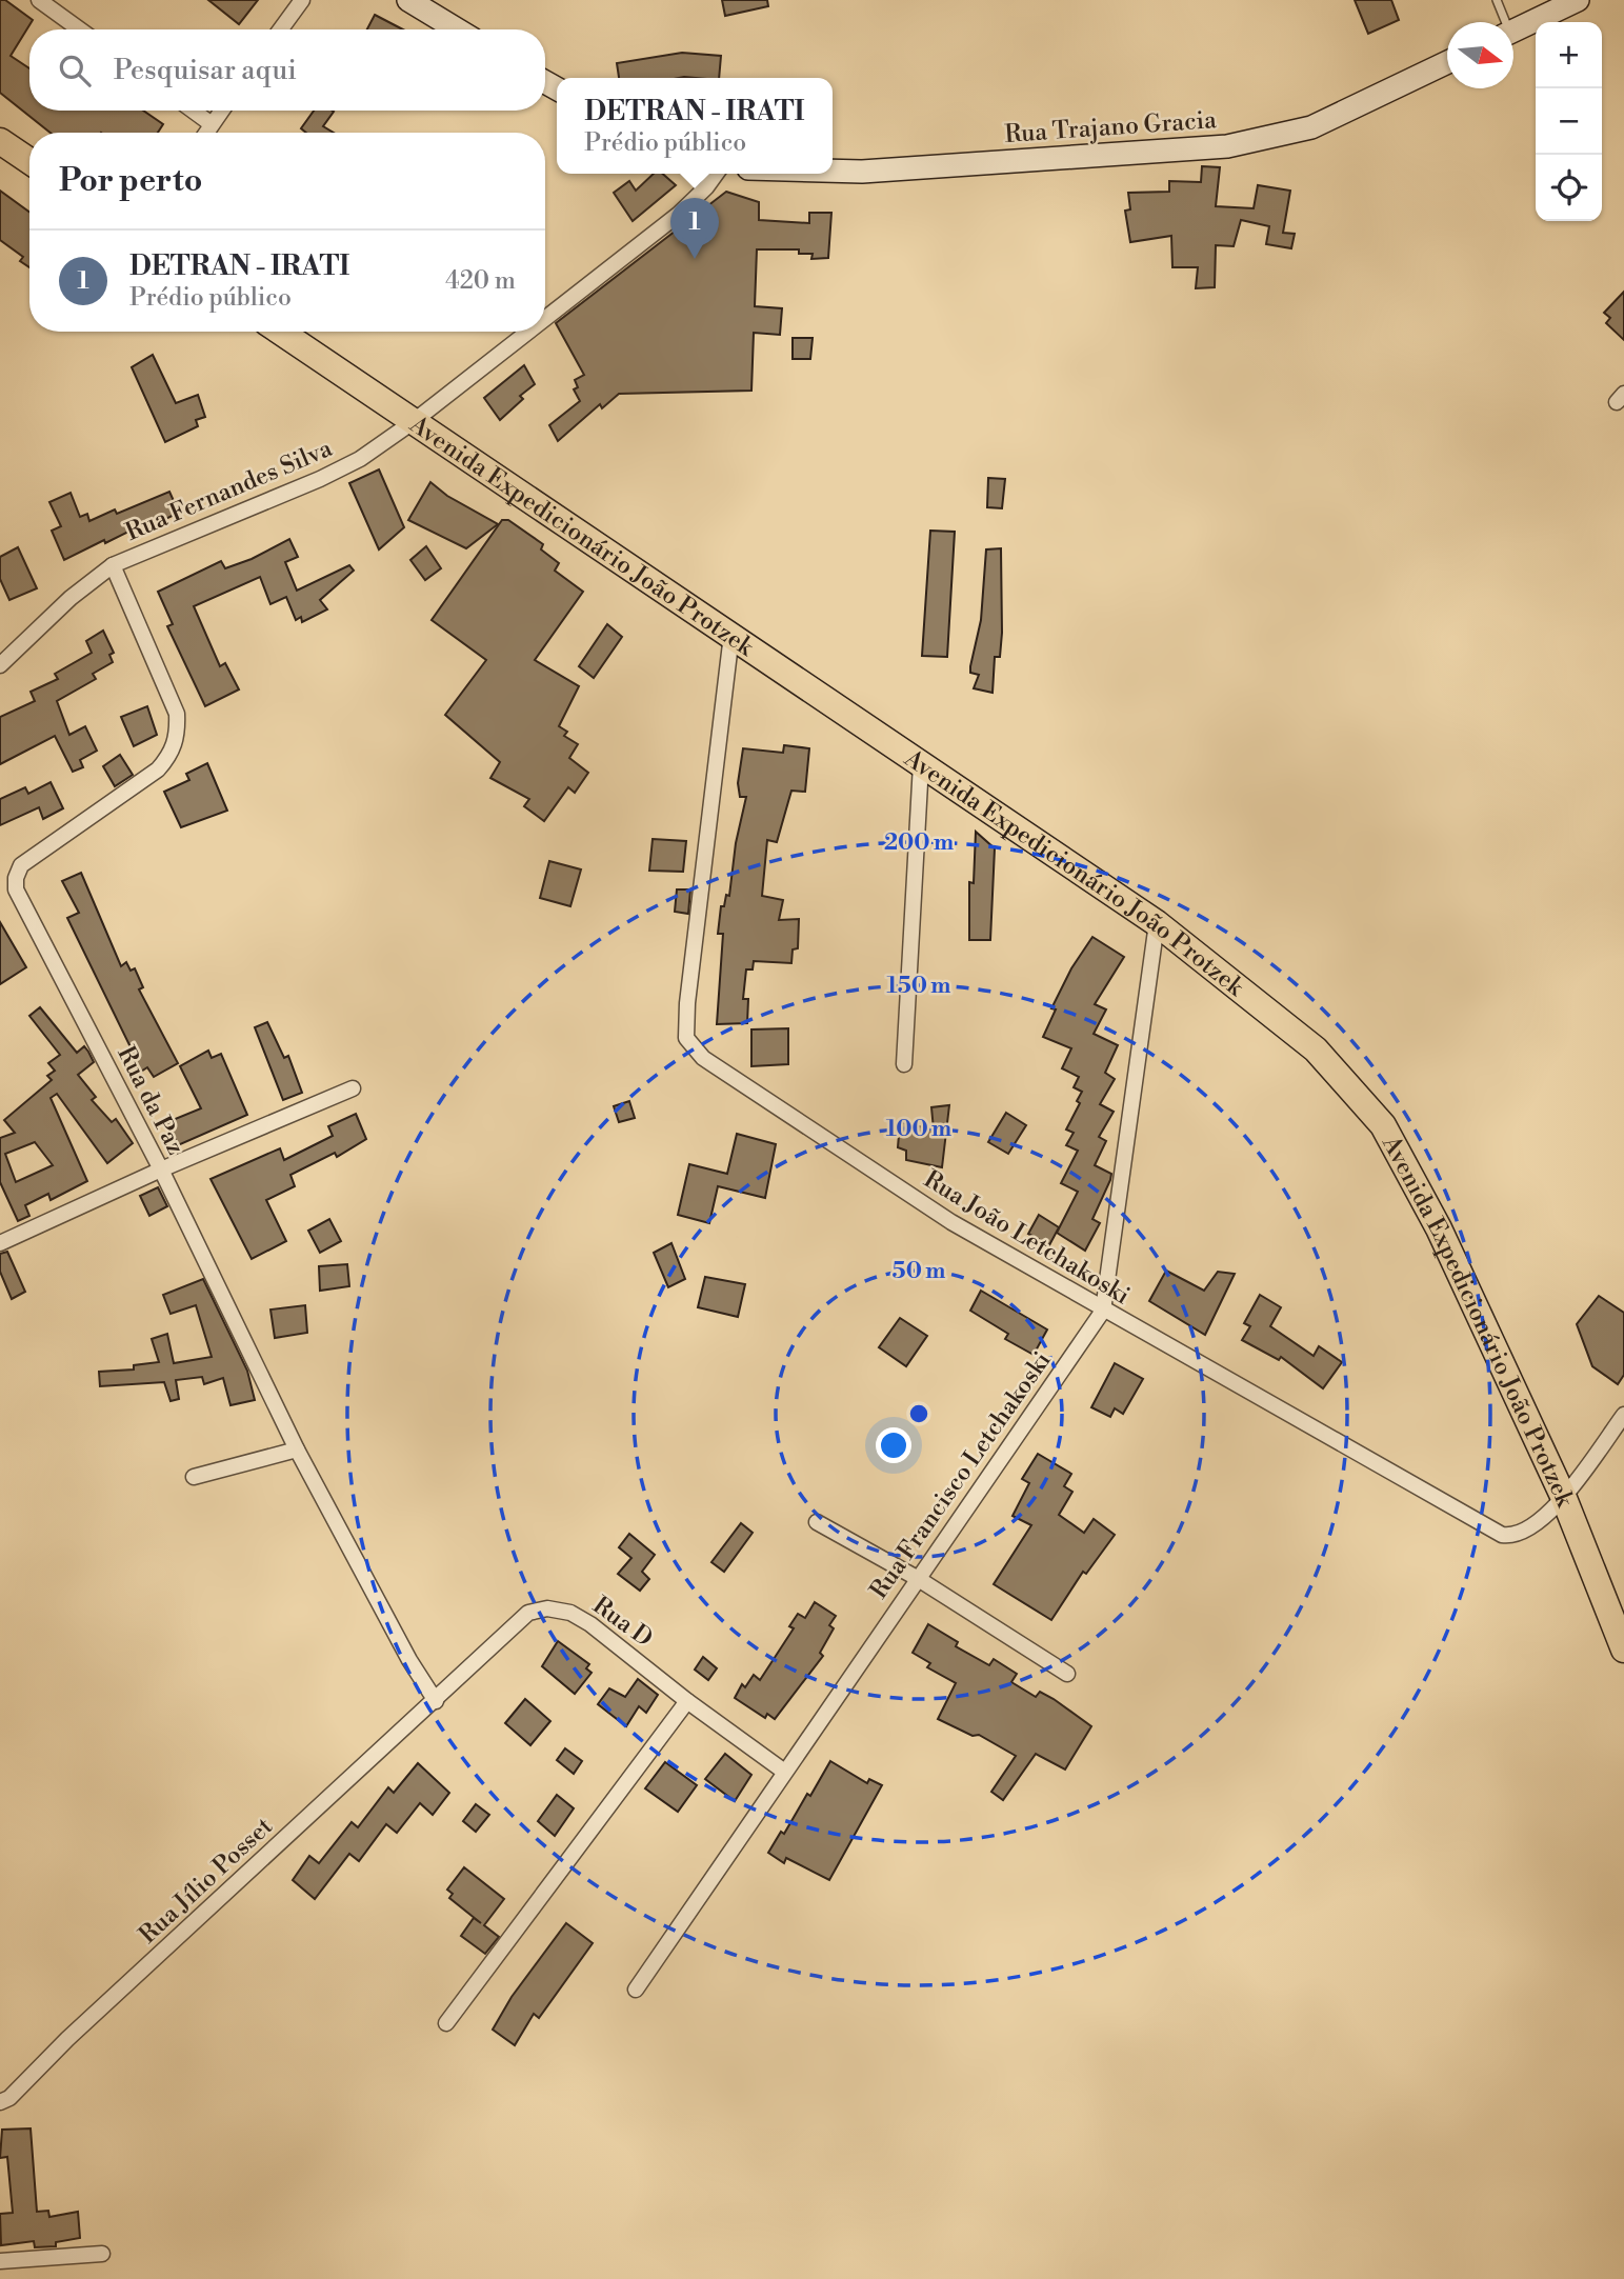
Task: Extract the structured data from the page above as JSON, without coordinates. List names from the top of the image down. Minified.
{"streets":{"highway":["Avenida Expedicionário João Protzek"],"main road":["Rua Trajano Gracia"],"street":["Rua Fernandes Silva","Rua da Paz","Rua João Letchakoski","Rua Francisco Letchakoski","Rua D","Rua Jílio Posset"]},"crossings":[["Rua Fernandes Silva","Avenida Expedicionário João Protzek"],["Rua Fernandes Silva","Rua da Paz"],["Avenida Expedicionário João Protzek","Rua João Letchakoski"],["Avenida Expedicionário João Protzek","Rua Francisco Letchakoski"],["Rua da Paz","Rua D"],["Rua da Paz","Rua Jílio Posset"],["Rua João Letchakoski","Rua Francisco Letchakoski"],["Rua Francisco Letchakoski","Rua D"],["Rua D","Rua Jílio Posset"]],"north":"right","page":{"map_buttons":["+","−"],"search":"Pesquisar aqui","popup":["DETRAN - IRATI","Prédio público"],"heading":"Por perto","pins":"1","list":[{"mark":"1","name":"DETRAN - IRATI","note":"Prédio público","value":"420 m"}]},"rings":["200 m","150 m","100 m","50 m"]}
